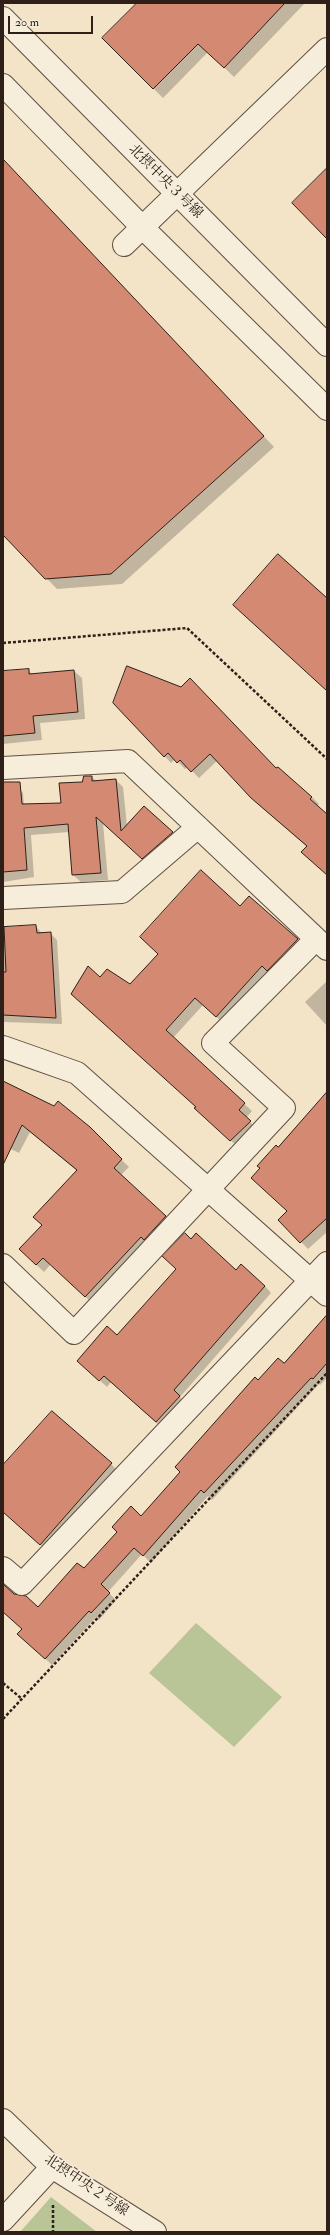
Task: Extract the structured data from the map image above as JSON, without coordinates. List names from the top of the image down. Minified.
{"streets":{"street":["北摂中央３号線","北摂中央２号線"]},"scale_bar":"20 m"}
